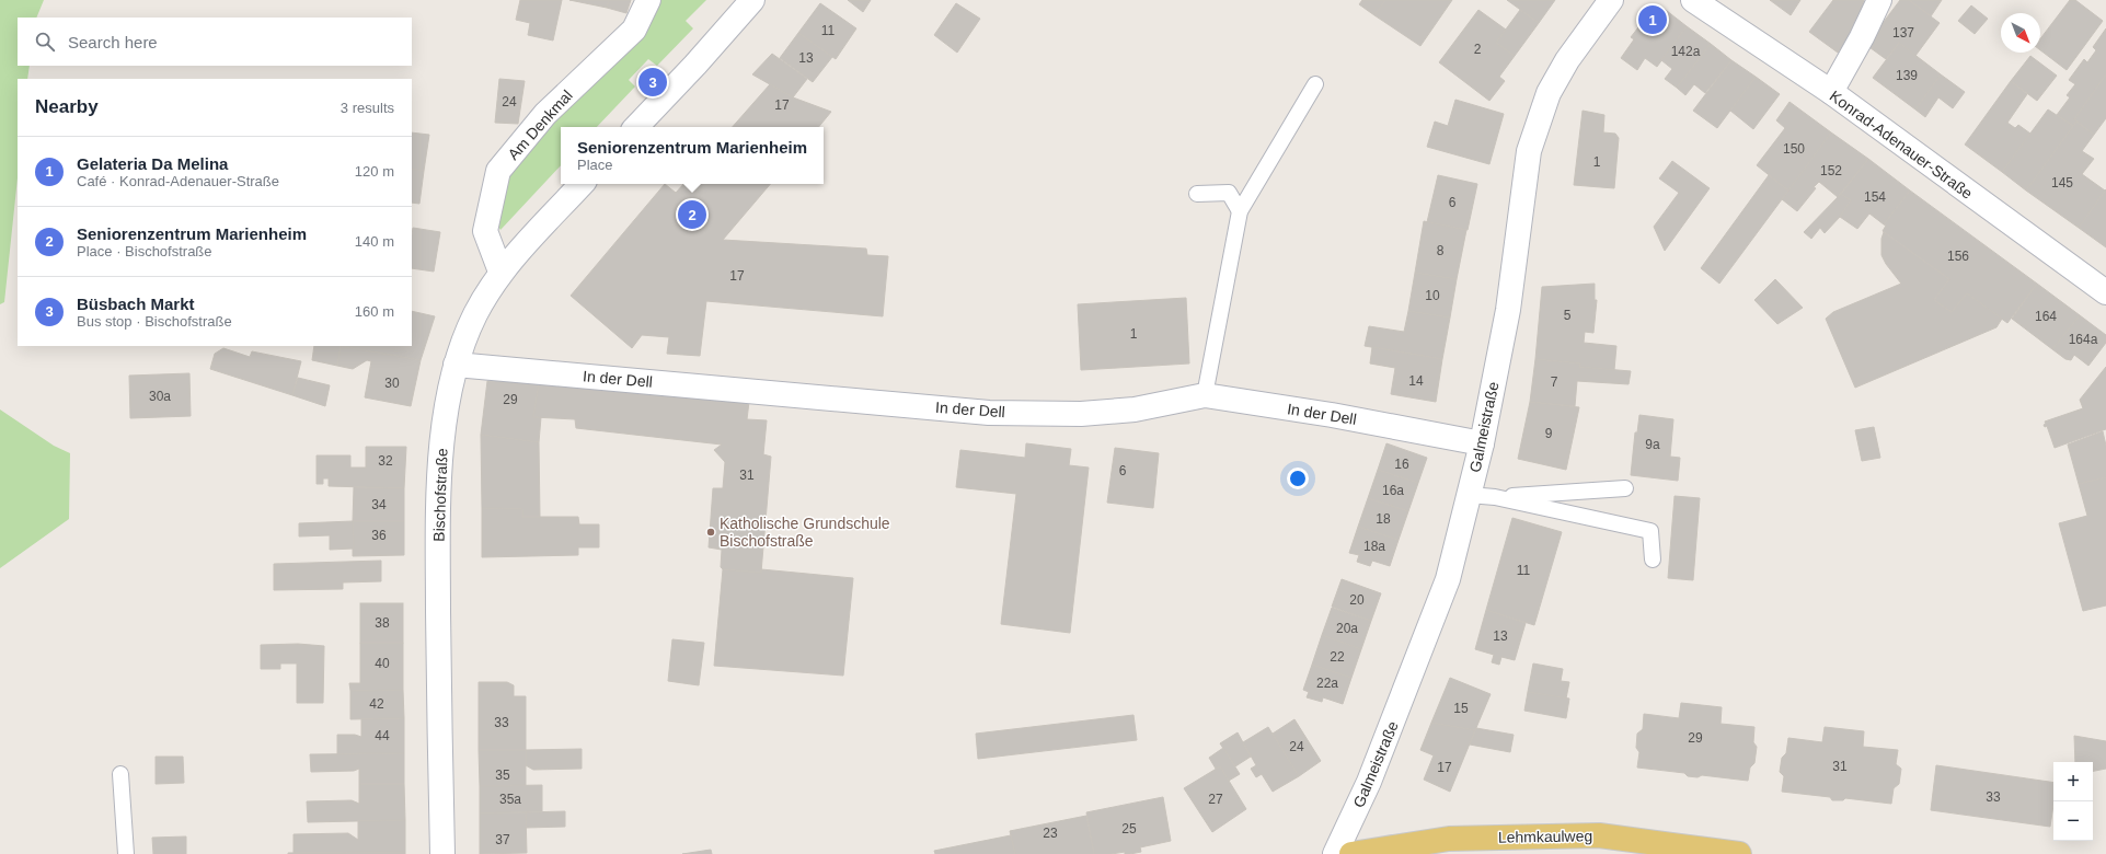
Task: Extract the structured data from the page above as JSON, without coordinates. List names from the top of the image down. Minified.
{"streets":{"main road":["Lehmkaulweg"],"street":["Am Denkmal","Konrad-Adenauer-Straße","In der Dell","Galmeistraße","Bischofstraße"]},"crossings":[["Am Denkmal","Bischofstraße"],["In der Dell","Galmeistraße"],["In der Dell","Bischofstraße"]],"places":["Katholische Grundschule Bischofstraße"],"house_numbers":["11","137","2","142a","13","139","24","17","150","1","152","145","154","6","8","156","17","10","5","164","1","164a","14","7","30","30a","29","9","9a","32","16","6","31","16a","34","18","36","18a","11","20","38","20a","13","22","40","22a","42","15","33","44","29","24","31","17","35","33","35a","27","25","23","37"],"north":"bottom right","page":{"pins":["1","3","2"],"search":"Search here","heading":["Nearby","3 results"],"popup":["Seniorenzentrum Marienheim","Place"],"list":[{"mark":"1","name":"Gelateria Da Melina","note":"Café · Konrad-Adenauer-Straße","value":"120 m"},{"mark":"2","name":"Seniorenzentrum Marienheim","note":"Place · Bischofstraße","value":"140 m"},{"mark":"3","name":"Büsbach Markt","note":"Bus stop · Bischofstraße","value":"160 m"}],"map_buttons":["+","−"]}}
